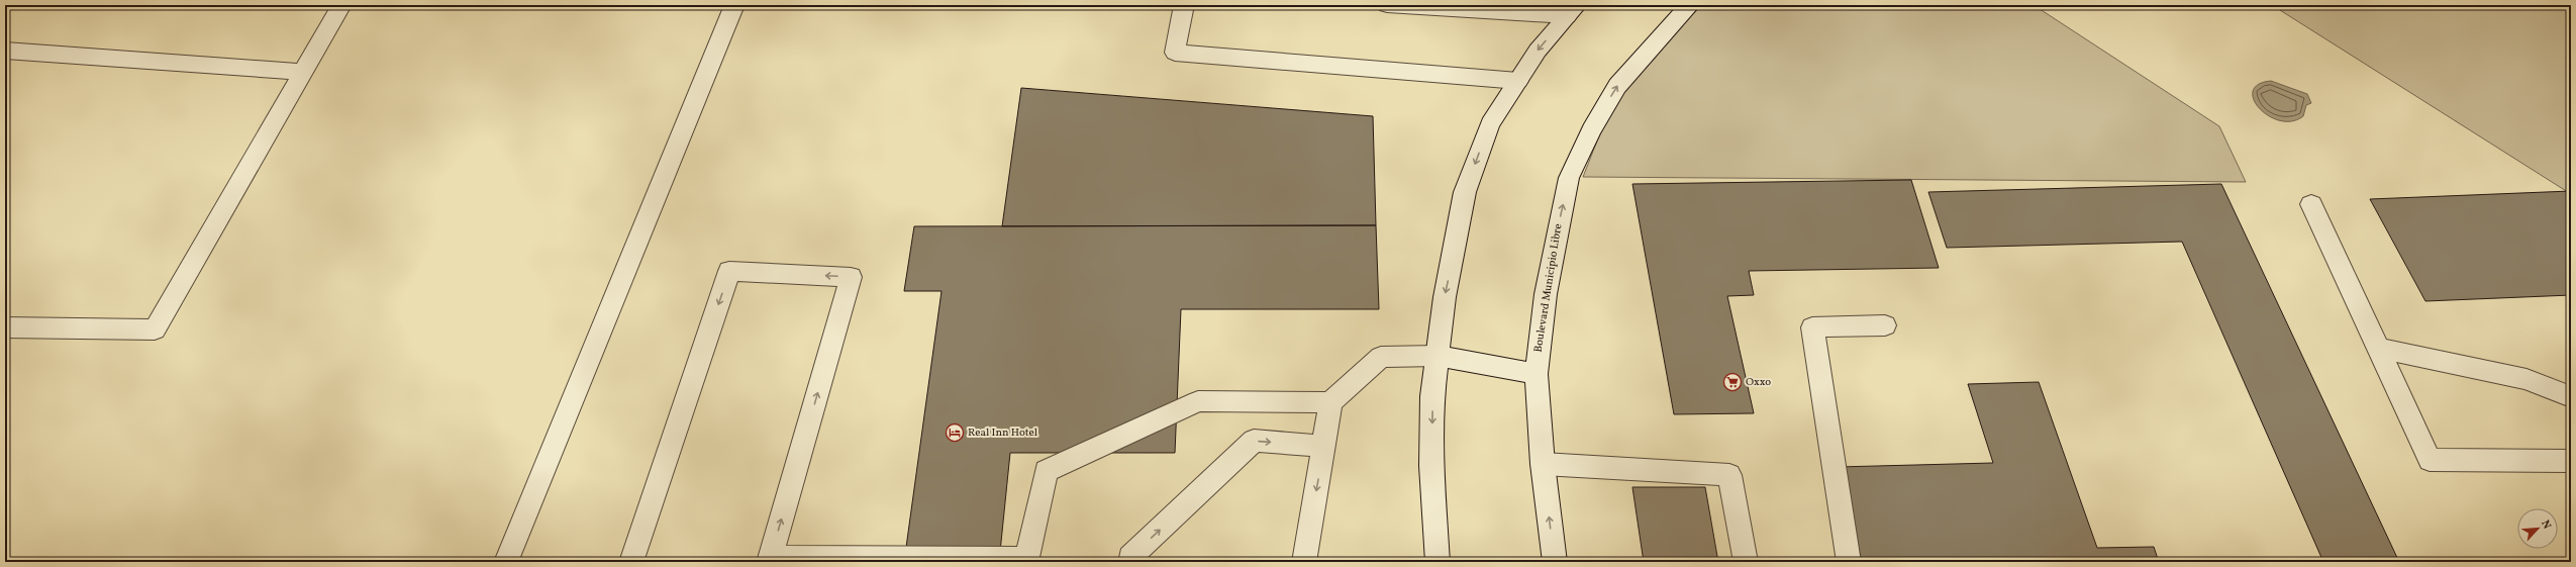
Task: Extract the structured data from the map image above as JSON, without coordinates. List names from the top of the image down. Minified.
{"streets":{"main road":["Boulevard Municipio Libre"]},"places":{"supermarket":["Oxxo"],"hotel":["Real Inn Hotel"]},"north":"top right"}
